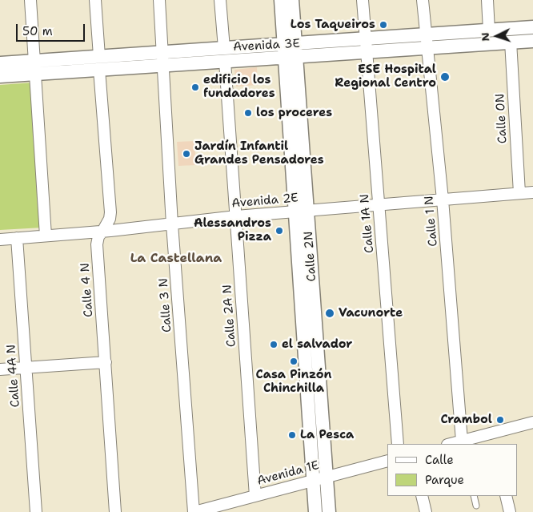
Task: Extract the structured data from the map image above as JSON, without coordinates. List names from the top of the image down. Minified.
{"streets":{"street":["Avenida 3E","Calle 0N","Avenida 2E","Calle 1 N","Calle 1A N","Calle 2N","Calle 4 N","Calle 3 N","Calle 2A N","Calle 4A N","Avenida 1E"]},"crossings":[["Avenida 3E","Calle 0N"],["Avenida 3E","Calle 1 N"],["Avenida 3E","Calle 1A N"],["Avenida 3E","Calle 2N"],["Avenida 3E","Calle 4 N"],["Avenida 3E","Calle 3 N"],["Avenida 3E","Calle 2A N"],["Calle 0N","Avenida 2E"],["Avenida 2E","Calle 1 N"],["Avenida 2E","Calle 1A N"],["Avenida 2E","Calle 2N"],["Avenida 2E","Calle 4 N"],["Avenida 2E","Calle 3 N"],["Avenida 2E","Calle 2A N"],["Avenida 2E","Calle 4A N"],["Calle 2N","Avenida 1E"],["Calle 3 N","Avenida 1E"],["Calle 2A N","Avenida 1E"]],"districts":["La Castellana"],"places":["Los Taqueiros","ESE Hospital Regional Centro","edificio los fundadores","los proceres","Jardín Infantil Grandes Pensadores","Alessandros Pizza","Vacunorte","el salvador","Casa Pinzón Chinchilla","Crambol","La Pesca"],"legend":["Calle","Parque"],"scale_bar":"50 m","north":"left"}
